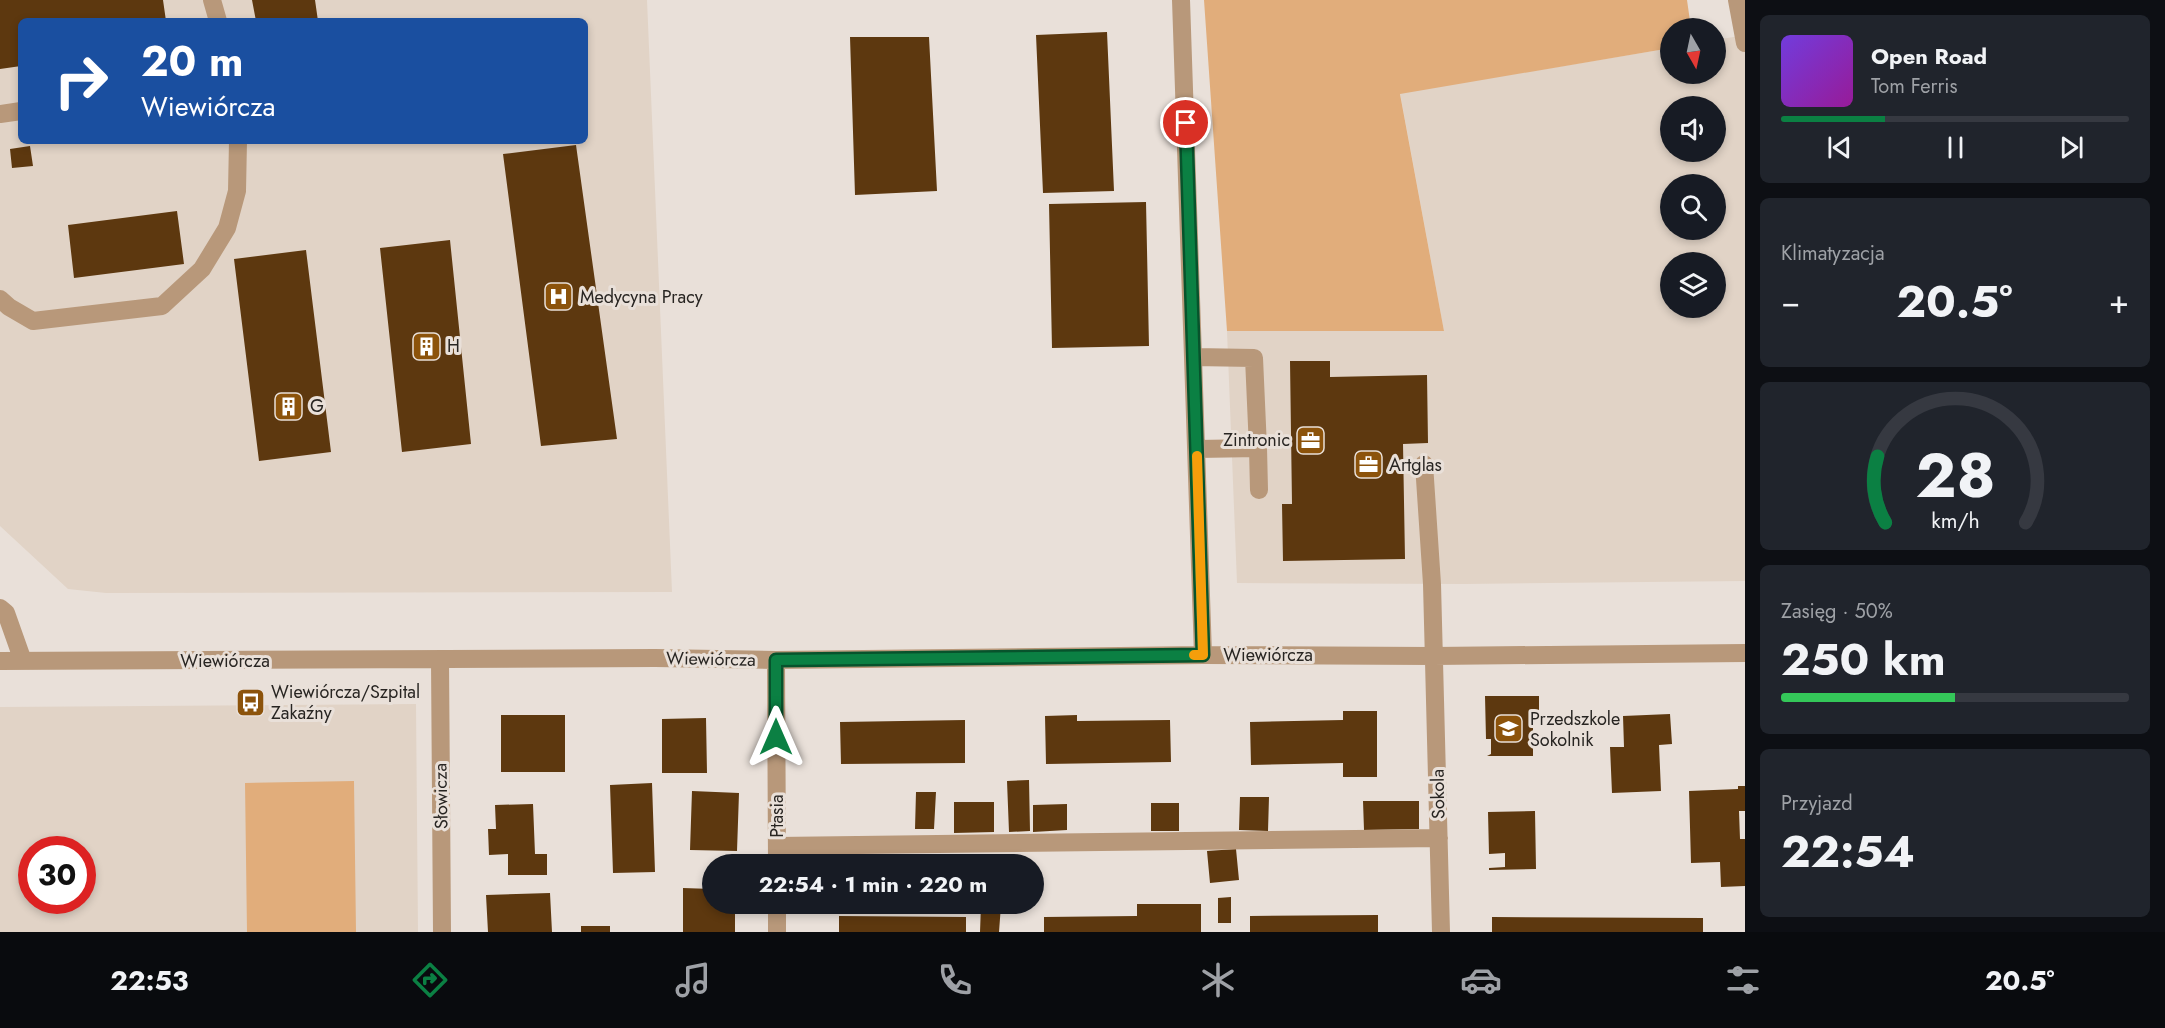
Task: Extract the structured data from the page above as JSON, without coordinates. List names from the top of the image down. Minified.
{"streets":{"street":["Wiewiórcza","Sokola","Słowicza","Ptasia"]},"crossings":[["Wiewiórcza","Sokola"],["Wiewiórcza","Słowicza"],["Wiewiórcza","Ptasia"]],"places":{"hospital":["Medycyna Pracy"],"building":["H","G"],"office":["Zintronic","Artglas"],"bus stop":["Wiewiórcza/Szpital Zakaźny"],"school or university":["Przedszkole Sokolnik"]},"north":"bottom","page":{"turn":["20 m","Wiewiórcza"],"song":["Open Road","Tom Ferris"],"tile":["Klimatyzacja",["Zasięg · 50%","250 km"],["Przyjazd","22:54"]],"heat":["−","20.5°","+"],"limit":"30","trip":"22:54 · 1 min · 220 m","tabs":["22:53","20.5°"],"gauge":["28","km/h"]}}
